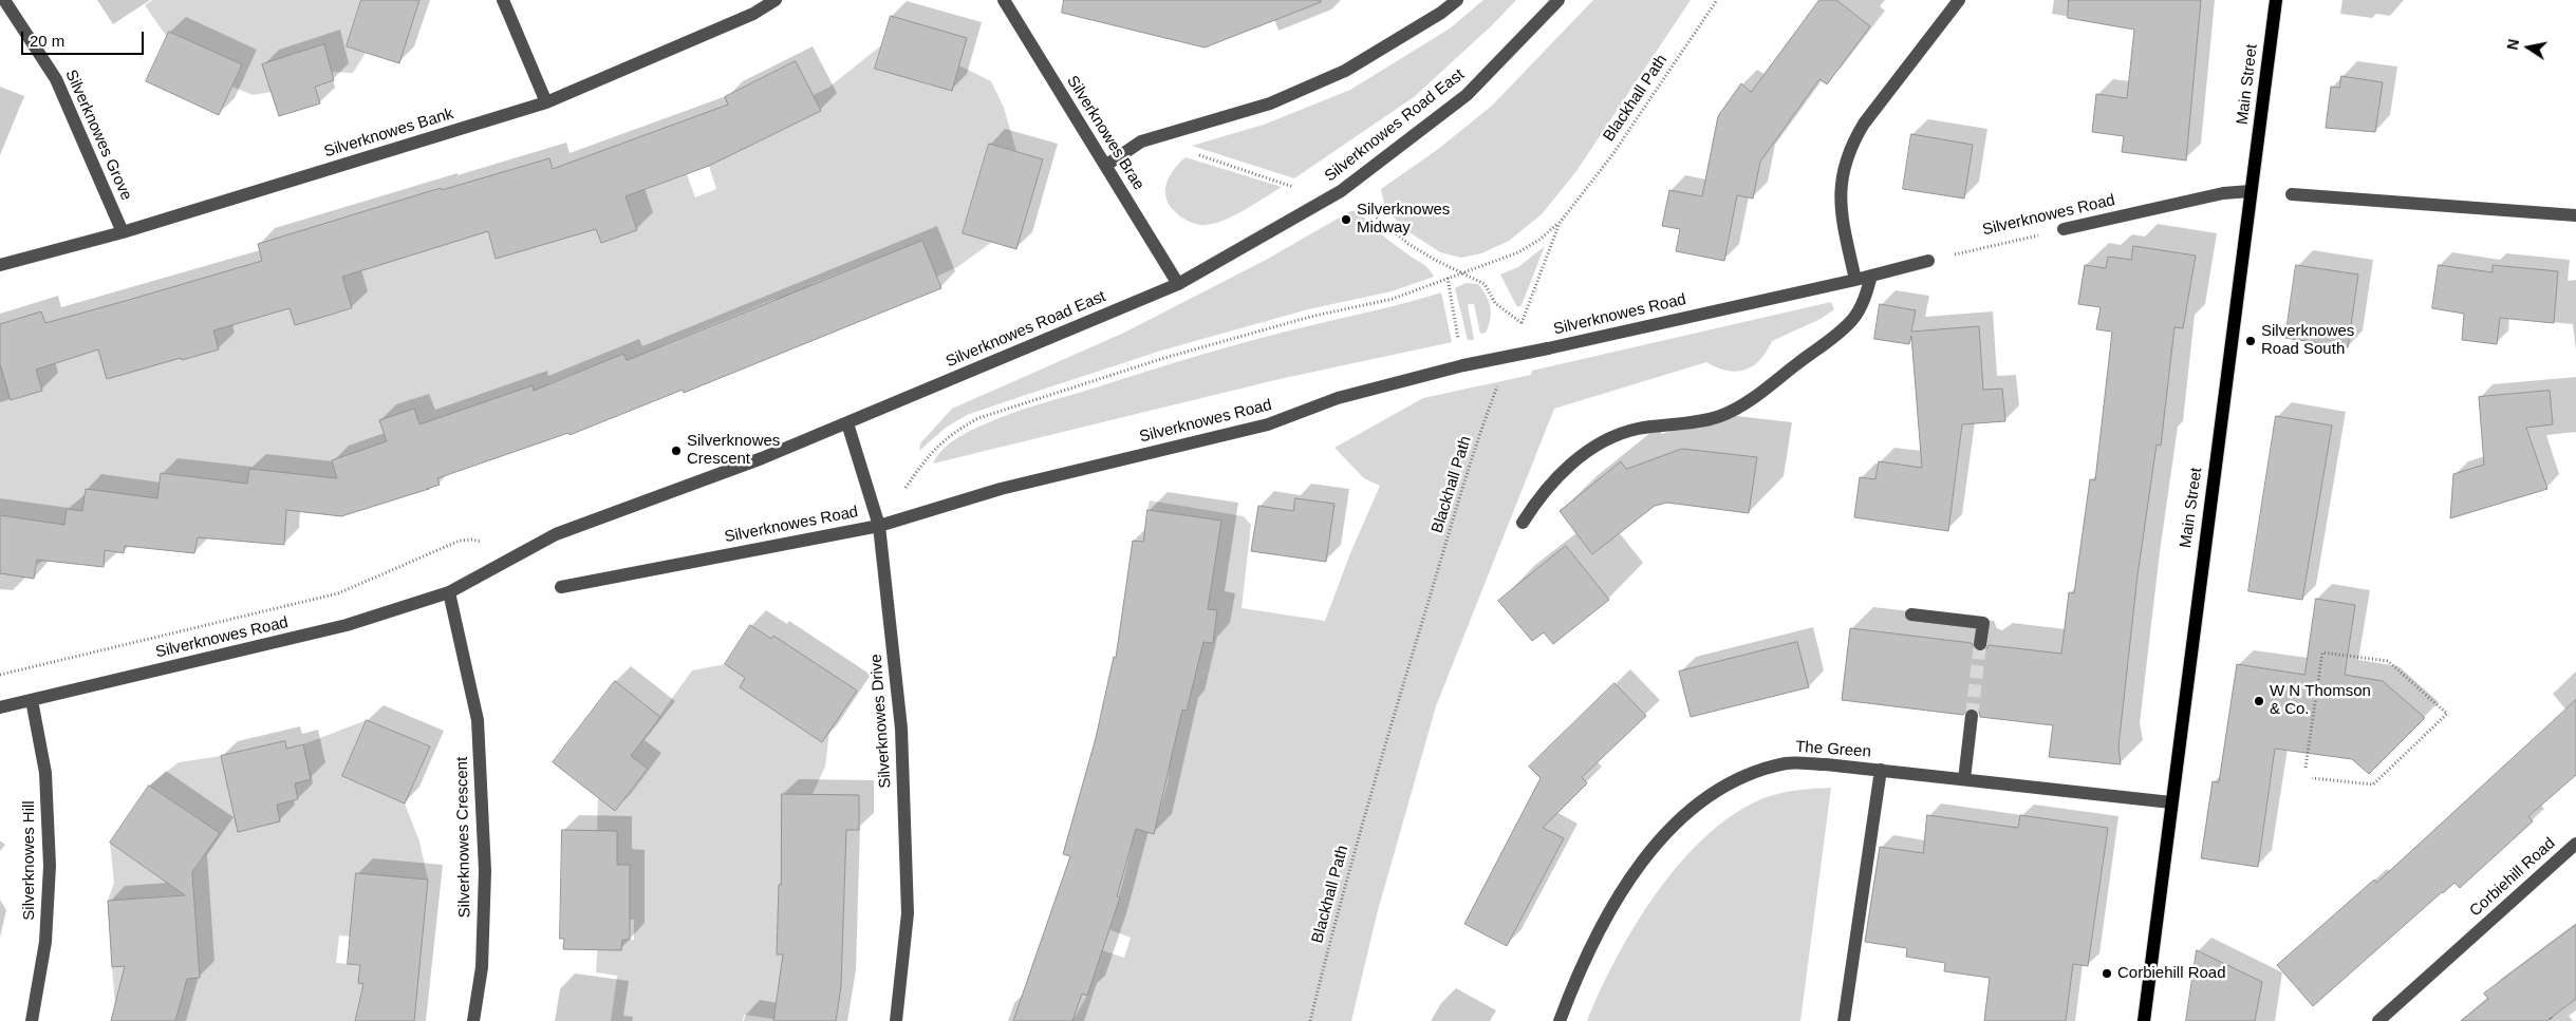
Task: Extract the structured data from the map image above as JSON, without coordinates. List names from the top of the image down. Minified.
{"streets":{"main road":["Main Street"],"street":["Silverknowes Road East","Silverknowes Bank","Silverknowes Brae","Silverknowes Grove","Silverknowes Road","Silverknowes Drive","The Green","Silverknowes Crescent","Silverknowes Hill","Corbiehill Road"],"path":["Blackhall Path"]},"crossings":[["Main Street","Silverknowes Road"],["Main Street","The Green"],["Silverknowes Road East","Silverknowes Brae"],["Silverknowes Road East","Silverknowes Road"],["Silverknowes Road East","Silverknowes Drive"],["Silverknowes Road East","Silverknowes Crescent"],["Silverknowes Bank","Silverknowes Grove"],["Silverknowes Road","Silverknowes Drive"],["Silverknowes Road","Silverknowes Crescent"],["Silverknowes Road","Silverknowes Hill"]],"places":["Silverknowes Midway","Silverknowes Road South","Silverknowes Crescent","W N Thomson & Co.","Corbiehill Road"],"scale_bar":"20 m","north":"left"}
